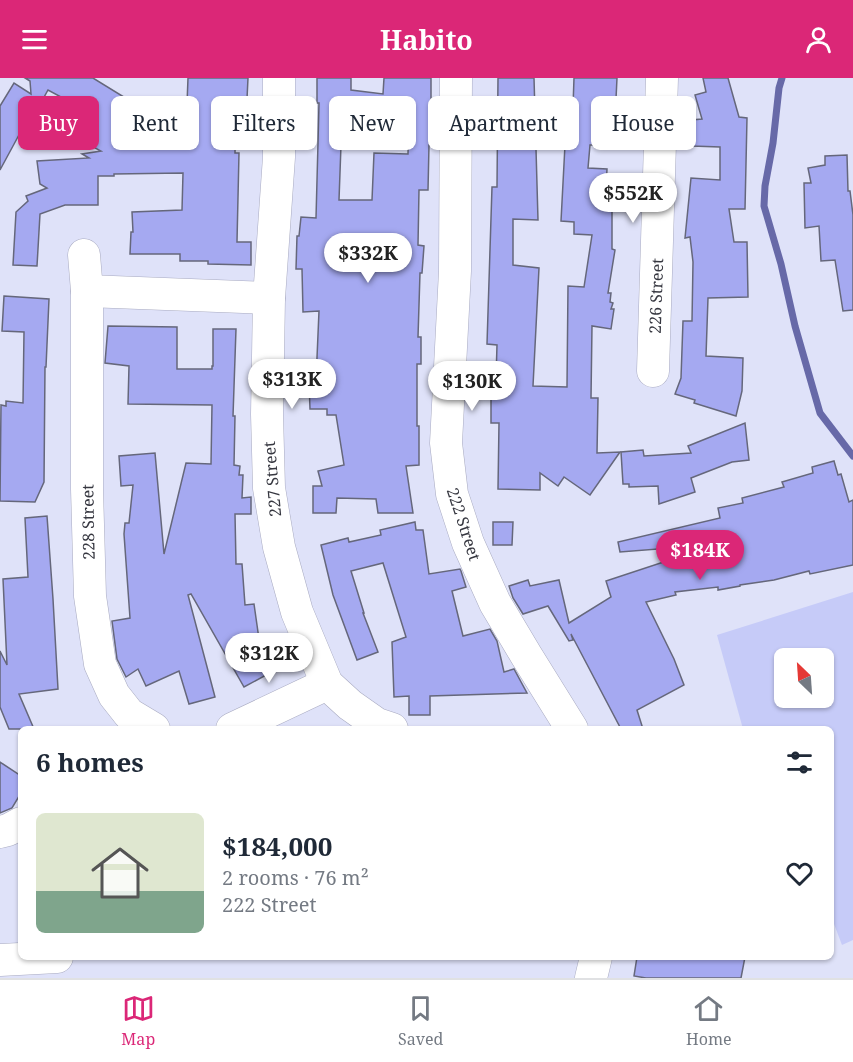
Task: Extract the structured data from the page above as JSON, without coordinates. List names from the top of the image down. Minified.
{"streets":{"street":["226 Street","227 Street","228 Street","222 Street"]},"north":"top left","page":{"header":"Habito","chip":["Buy","Rent","Filters","New","Apartment","House"],"price":["$552K","$332K","$313K","$130K","$184K","$312K"],"heading":"6 homes","list":[{"name":"$184,000","note":"2 rooms · 76 m² · 222 Street"}],"tabs":["Map","Saved","Home"]}}
